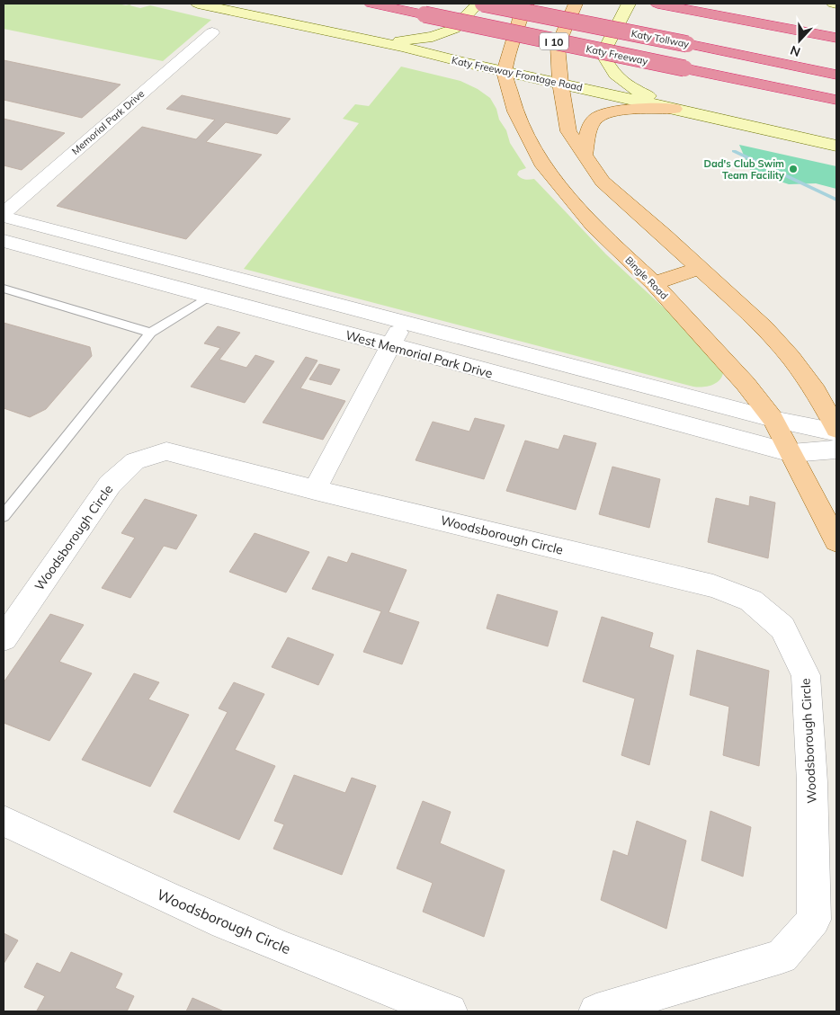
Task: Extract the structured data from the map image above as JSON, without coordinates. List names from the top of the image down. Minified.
{"streets":{"highway":["Katy Tollway","I 10","Katy Freeway"],"main road":["Katy Freeway Frontage Road","Bingle Road"],"street":["Memorial Park Drive","West Memorial Park Drive","Woodsborough Circle"]},"crossings":[["Katy Freeway Frontage Road","Bingle Road"],["Bingle Road","West Memorial Park Drive"]],"places":["Dad's Club Swim Team Facility"],"north":"bottom"}
